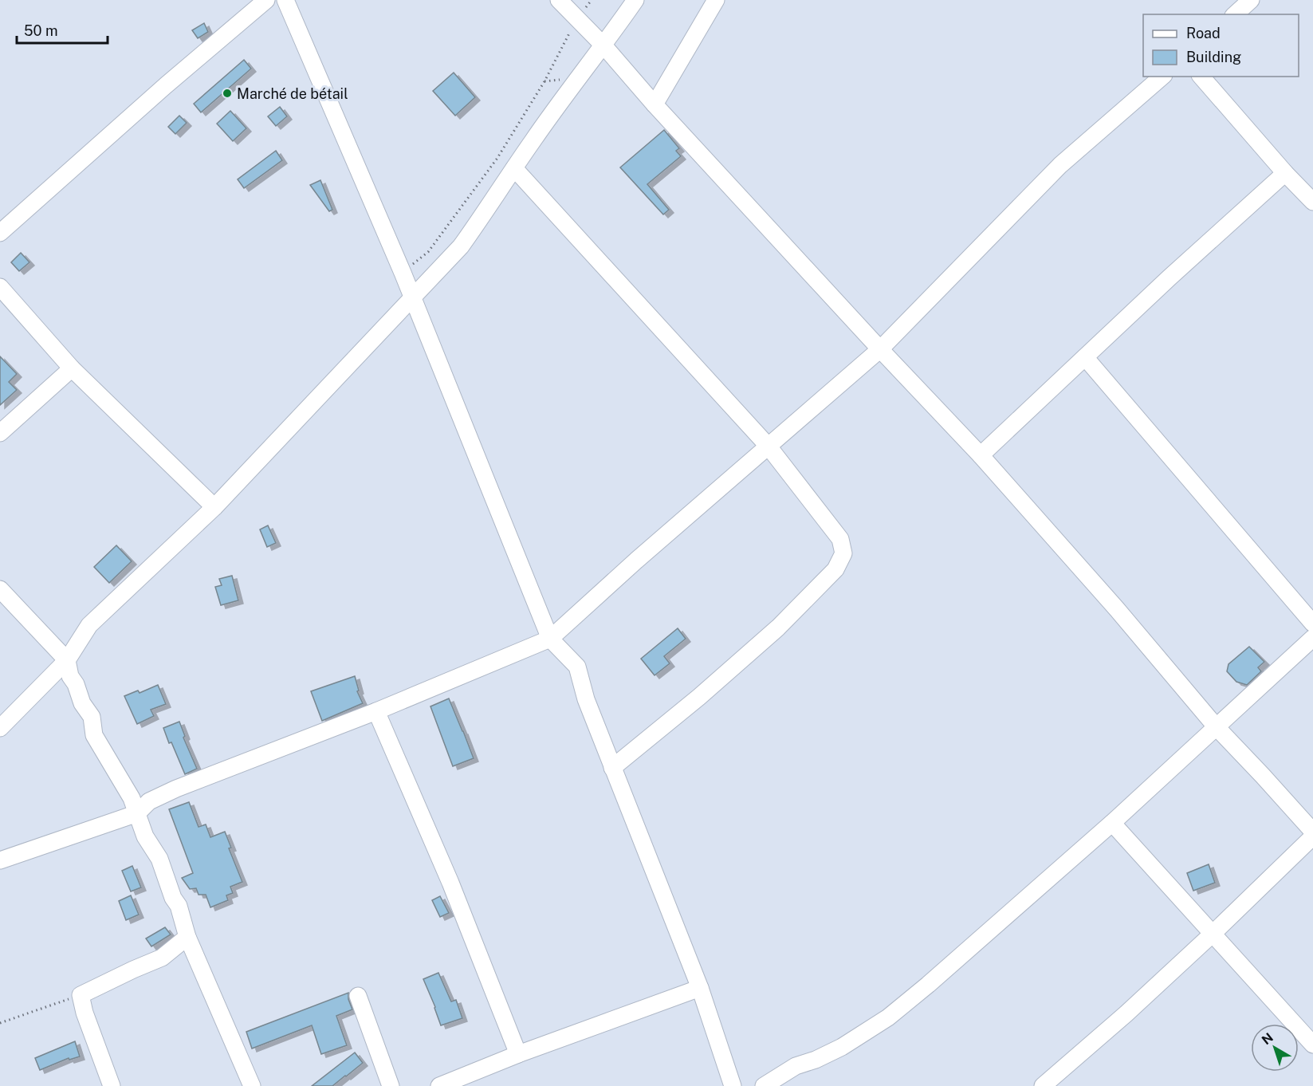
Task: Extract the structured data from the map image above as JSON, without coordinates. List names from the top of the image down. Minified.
{"places":["Marché de bétail"],"legend":["Road","Building"],"scale_bar":"50 m","north":"top left"}
